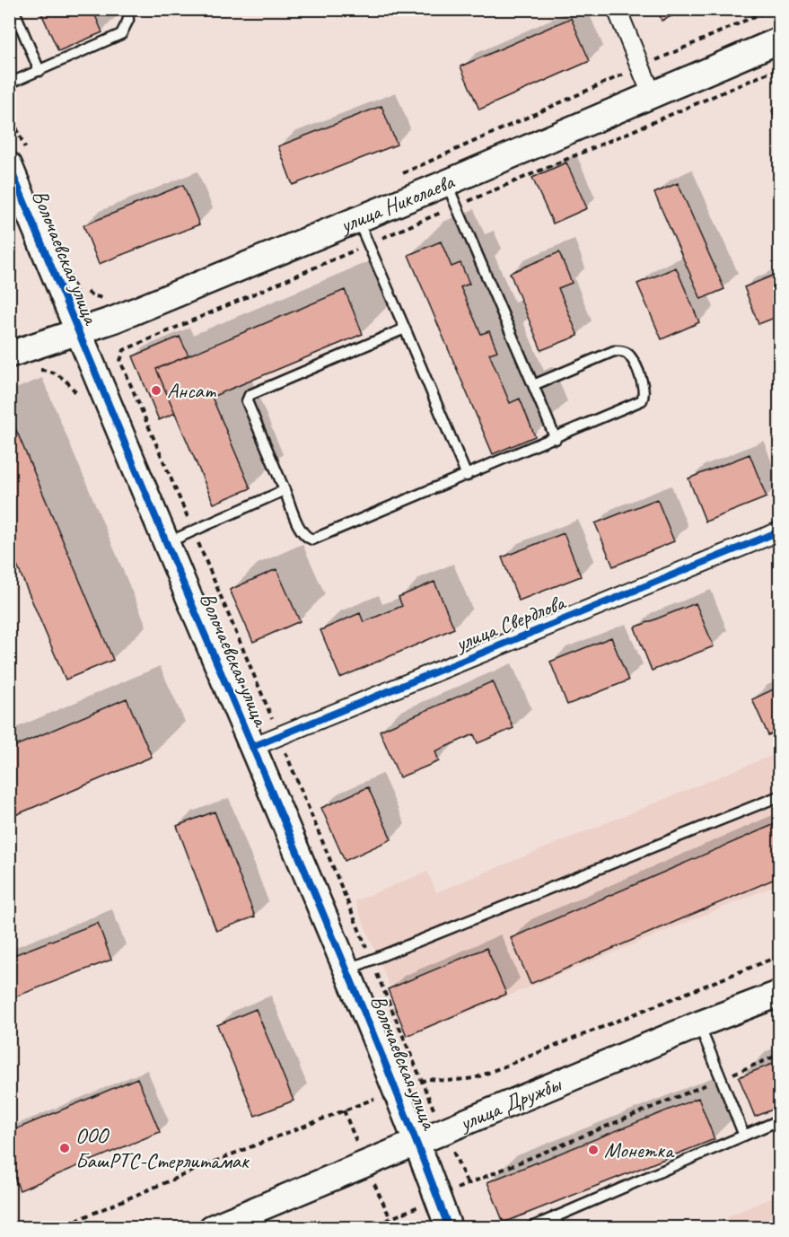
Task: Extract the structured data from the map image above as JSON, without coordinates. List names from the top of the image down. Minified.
{"streets":{"main road":["улица Николаева","Волочаевская улица","улица Дружбы"],"street":["улица Свердлова"]},"crossings":[["улица Николаева","Волочаевская улица"],["Волочаевская улица","улица Свердлова"],["Волочаевская улица","улица Дружбы"]],"places":["Ансат","ООО БашРТС-Стерлитамак","Монетка"]}
